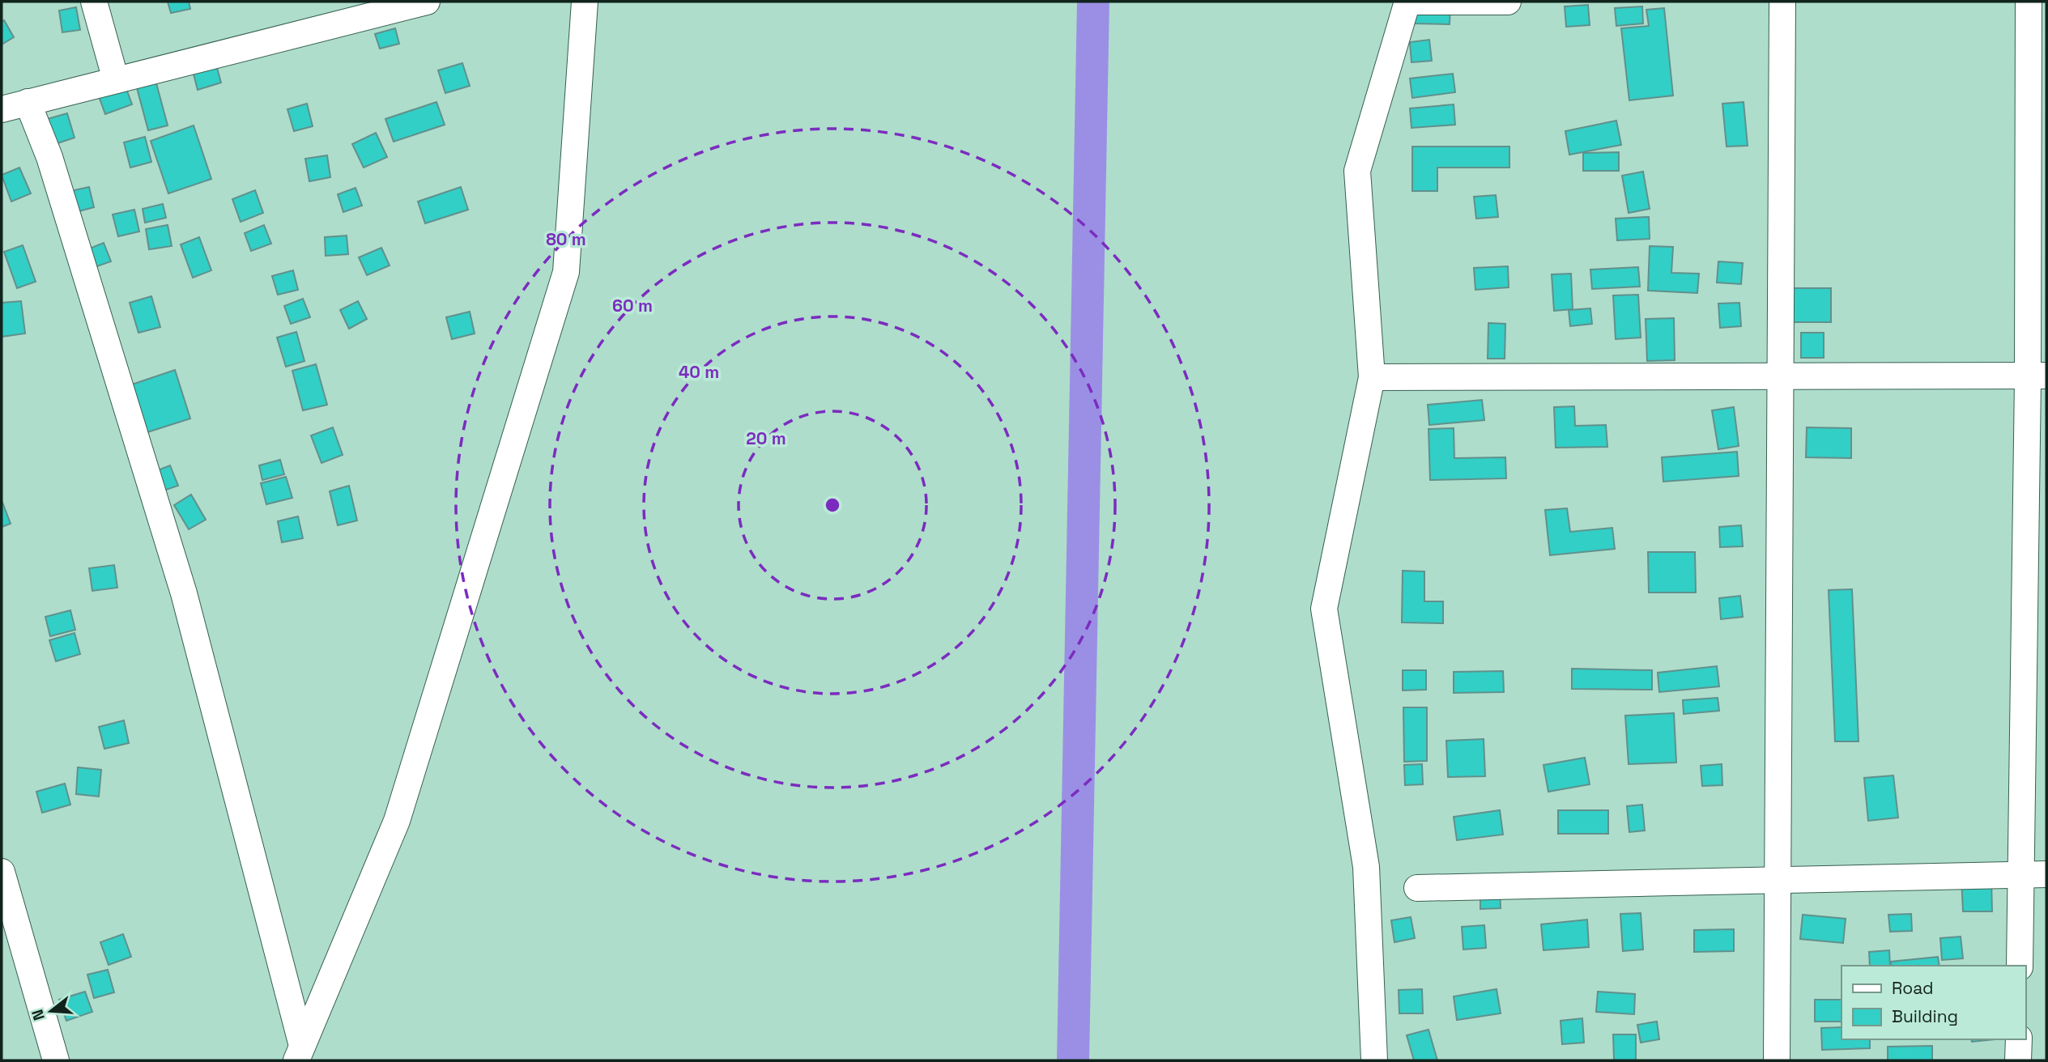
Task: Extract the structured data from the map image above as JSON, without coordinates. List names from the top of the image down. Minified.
{"legend":["Road","Building"],"north":"left","rings":["80 m","60 m","40 m","20 m"]}
